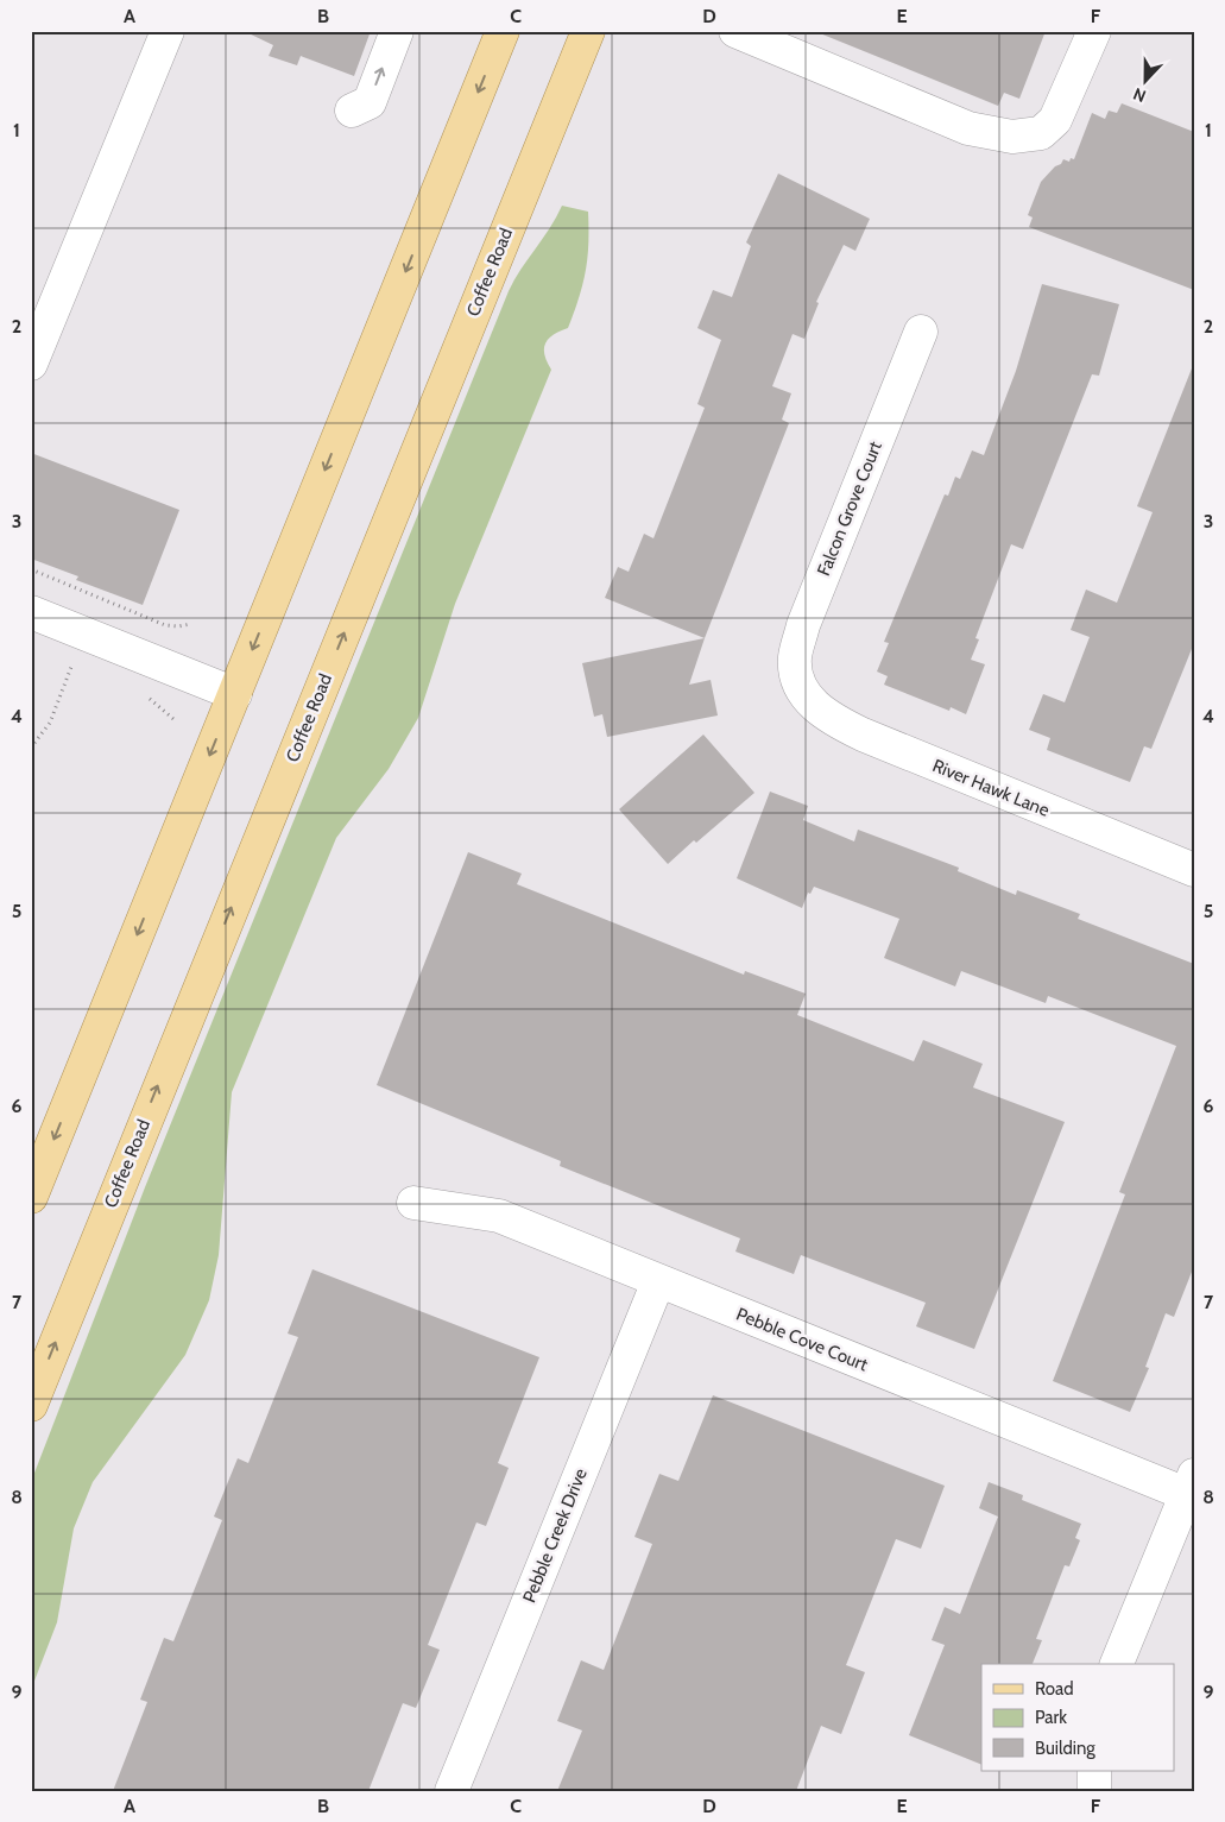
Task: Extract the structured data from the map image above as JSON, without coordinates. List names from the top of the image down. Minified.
{"streets":{"main road":["Coffee Road"],"street":["Falcon Grove Court","River Hawk Lane","Pebble Cove Court","Pebble Creek Drive"]},"crossings":[["Falcon Grove Court","River Hawk Lane"],["Pebble Cove Court","Pebble Creek Drive"]],"legend":["Road","Park","Building"],"north":"bottom","grid":{"columns":["A","B","C","D","E","F"],"rows":["1","2","3","4","5","6","7","8","9"]}}
